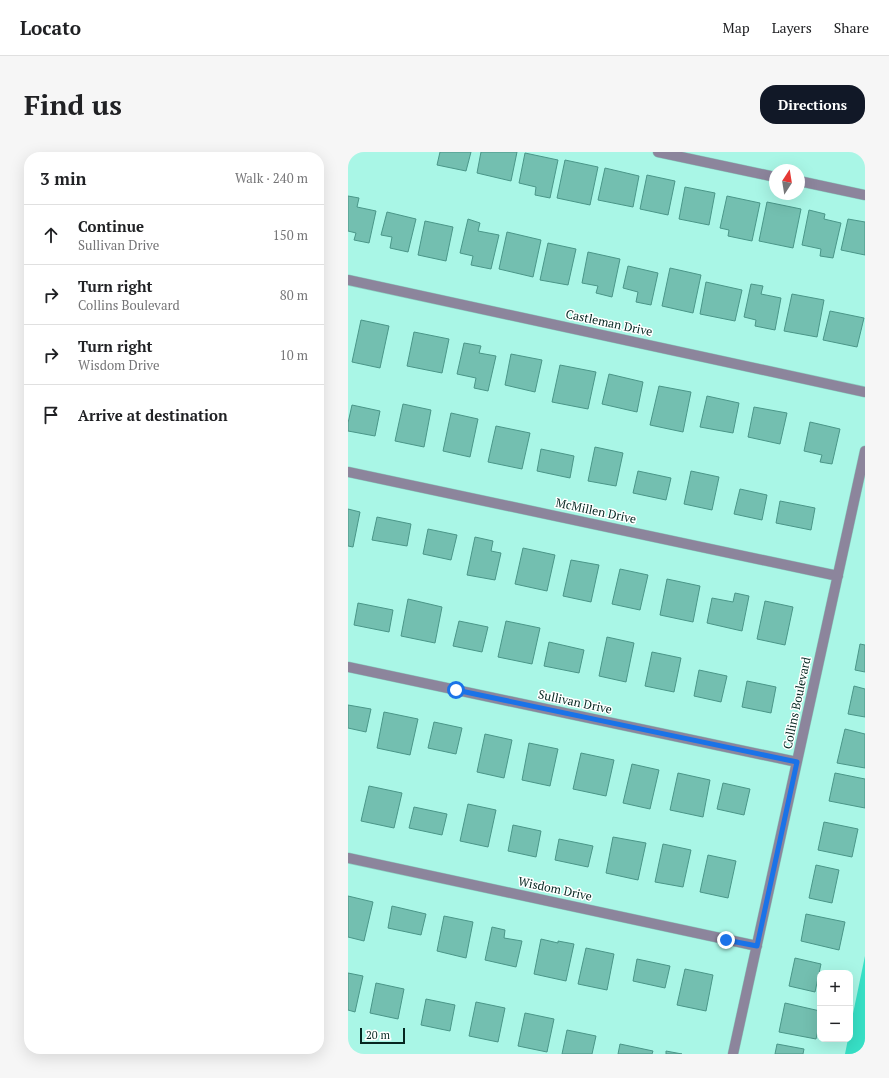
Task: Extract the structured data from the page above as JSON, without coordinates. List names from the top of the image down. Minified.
{"streets":{"street":["Castleman Drive","McMillen Drive","Sullivan Drive","Collins Boulevard","Wisdom Drive"]},"crossings":[["McMillen Drive","Collins Boulevard"],["Sullivan Drive","Collins Boulevard"],["Collins Boulevard","Wisdom Drive"]],"scale_bar":"20 m","north":"top","page":{"header":"Locato","nav":["Map","Layers","Share"],"buttons":"Directions","title":"Find us","heading":["3 min","Walk · 240 m"],"list":[["Continue","Sullivan Drive","150 m"],["Turn right","Collins Boulevard","80 m"],["Turn right","Wisdom Drive","10 m"],"Arrive at destination"],"map_buttons":["+","−"],"scale":"20 m"}}
